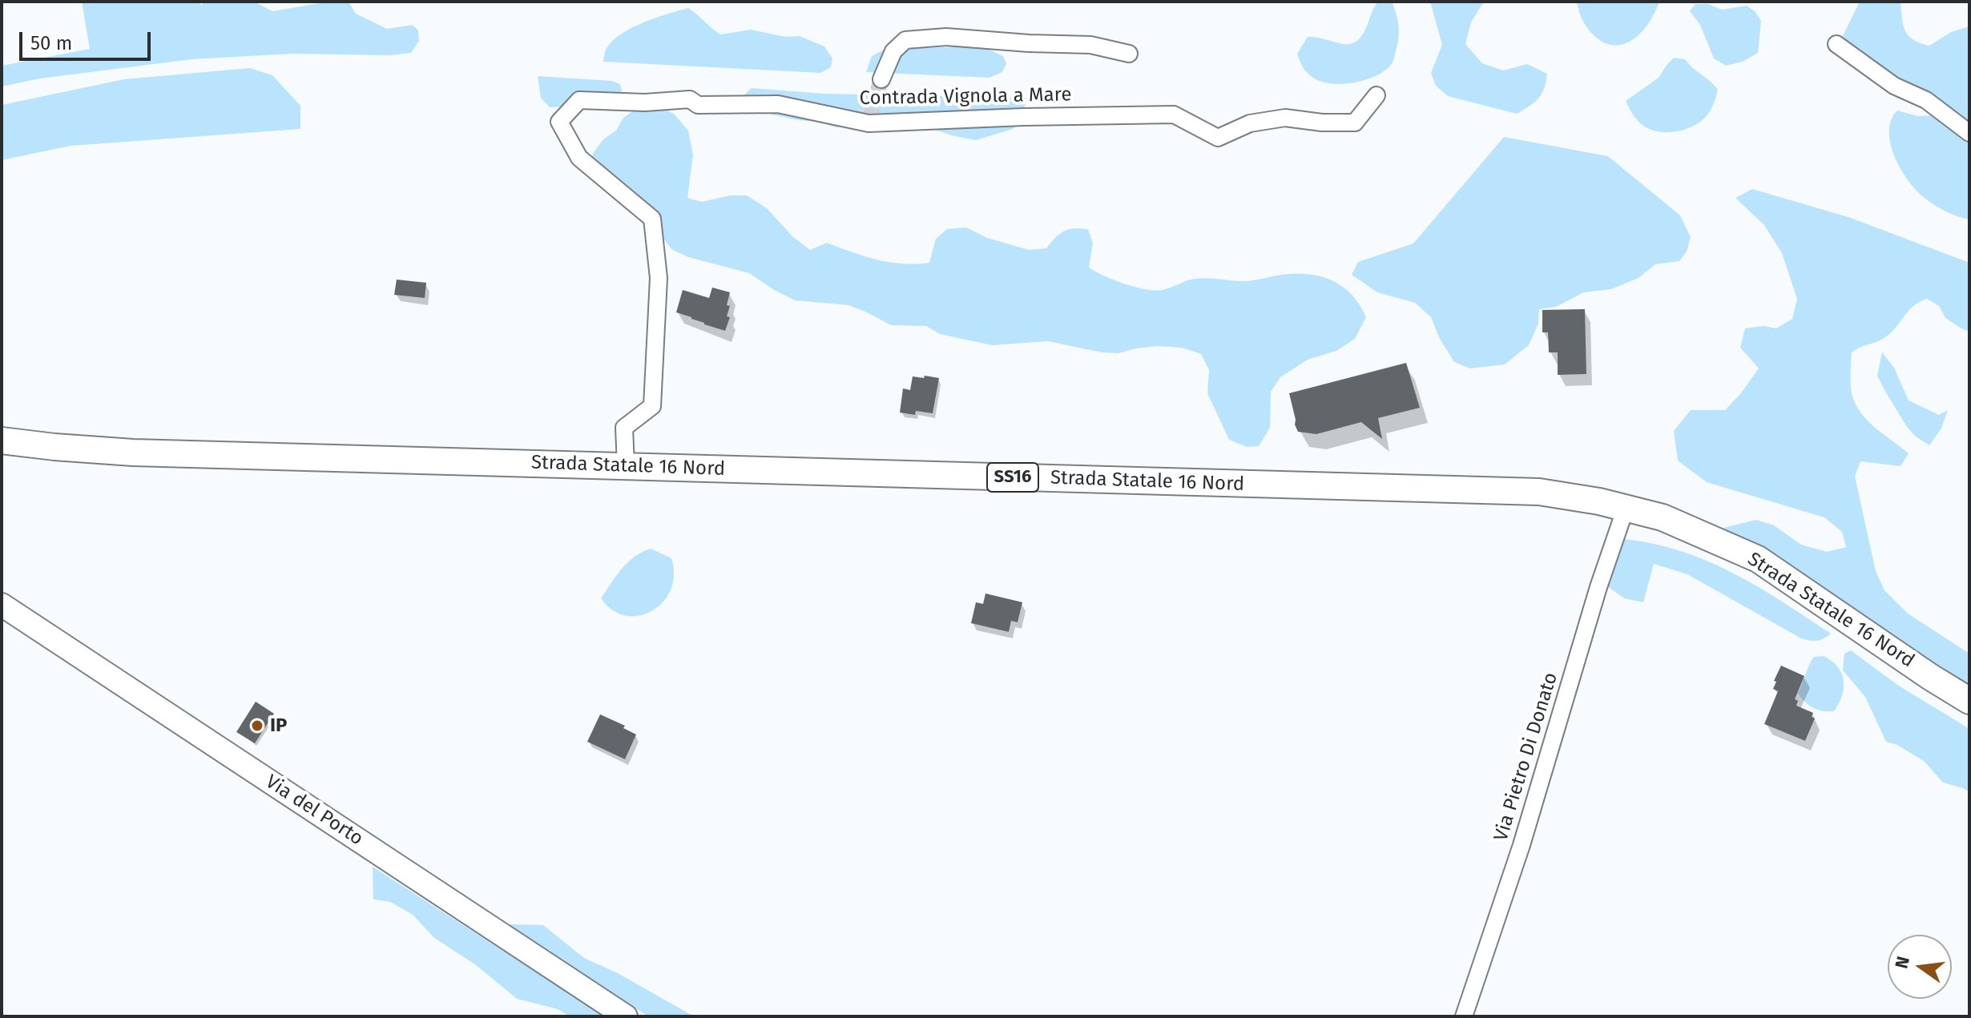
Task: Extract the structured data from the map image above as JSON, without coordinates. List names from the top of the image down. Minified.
{"streets":{"main road":["Strada Statale 16 Nord","SS16"],"street":["Contrada Vignola a Mare","Via Pietro Di Donato","Via del Porto"]},"crossings":[["Contrada Vignola a Mare","Strada Statale 16 Nord"],["Strada Statale 16 Nord","Via Pietro Di Donato"]],"places":["IP"],"scale_bar":"50 m","north":"left"}
